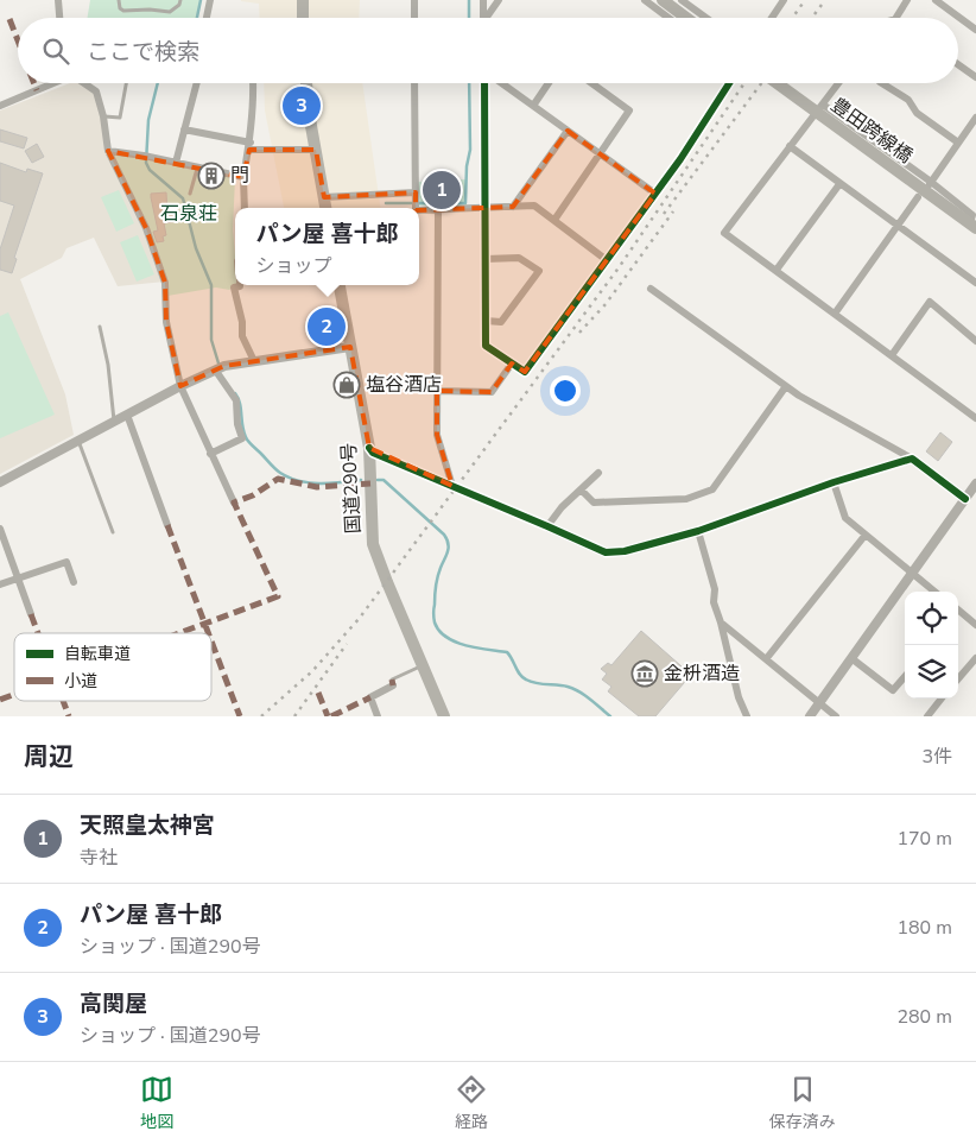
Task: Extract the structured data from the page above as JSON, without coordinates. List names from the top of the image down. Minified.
{"streets":{"highway":["国道290号"],"main road":["豊田跨線橋"]},"parks":["石泉荘"],"places":{"building":["門"],"shop":["塩谷酒店"],"museum":["金枡酒造"]},"legend":["自転車道","小道"],"page":{"search":"ここで検索","pins":["3","1","2"],"popup":["パン屋 喜十郎","ショップ"],"heading":["周辺","3件"],"list":[{"mark":"1","name":"天照皇太神宮","note":"寺社","value":"170 m"},{"mark":"2","name":"パン屋 喜十郎","note":"ショップ · 国道290号","value":"180 m"},{"mark":"3","name":"高関屋","note":"ショップ · 国道290号","value":"280 m"}],"nav":["地図","経路","保存済み"]}}
